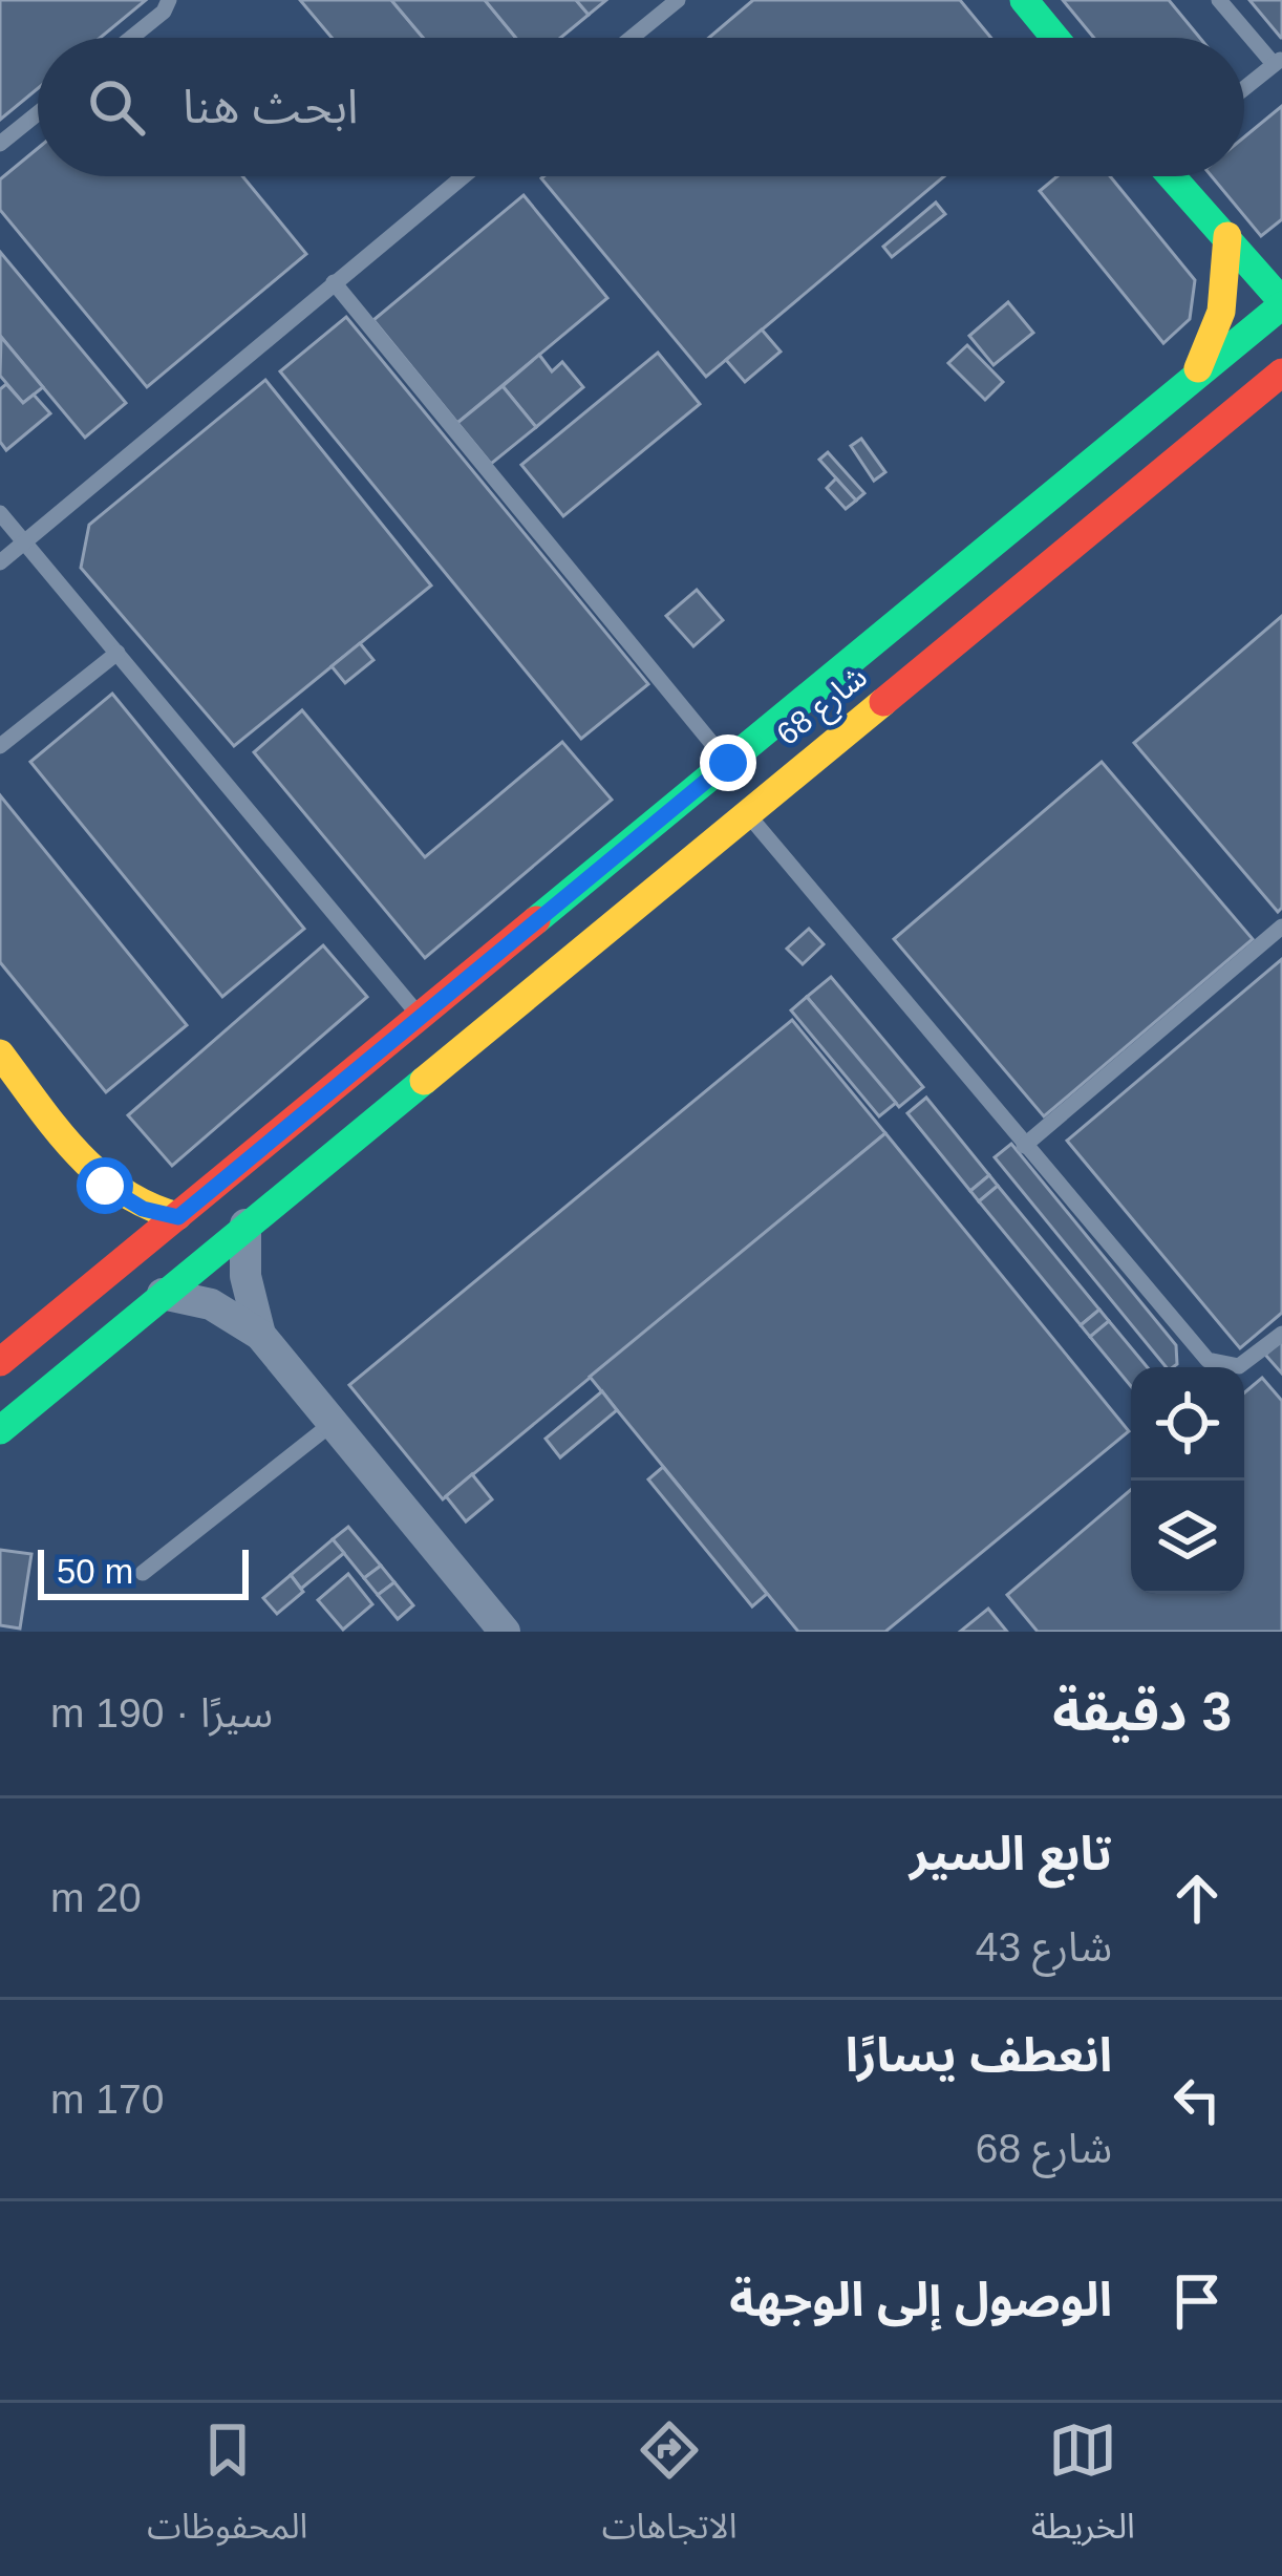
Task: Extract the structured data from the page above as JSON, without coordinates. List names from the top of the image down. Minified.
{"streets":{"street":["شارع 68"]},"scale_bar":"50 m","page":{"search":"ابحث هنا","scale":"50 m","heading":["3 دقيقة","سيرًا · 190 m"],"list":[["تابع السير","شارع 43","20 m"],["انعطف يسارًا","شارع 68","170 m"],"الوصول إلى الوجهة"],"nav":["الخريطة","الاتجاهات","المحفوظات"]}}
